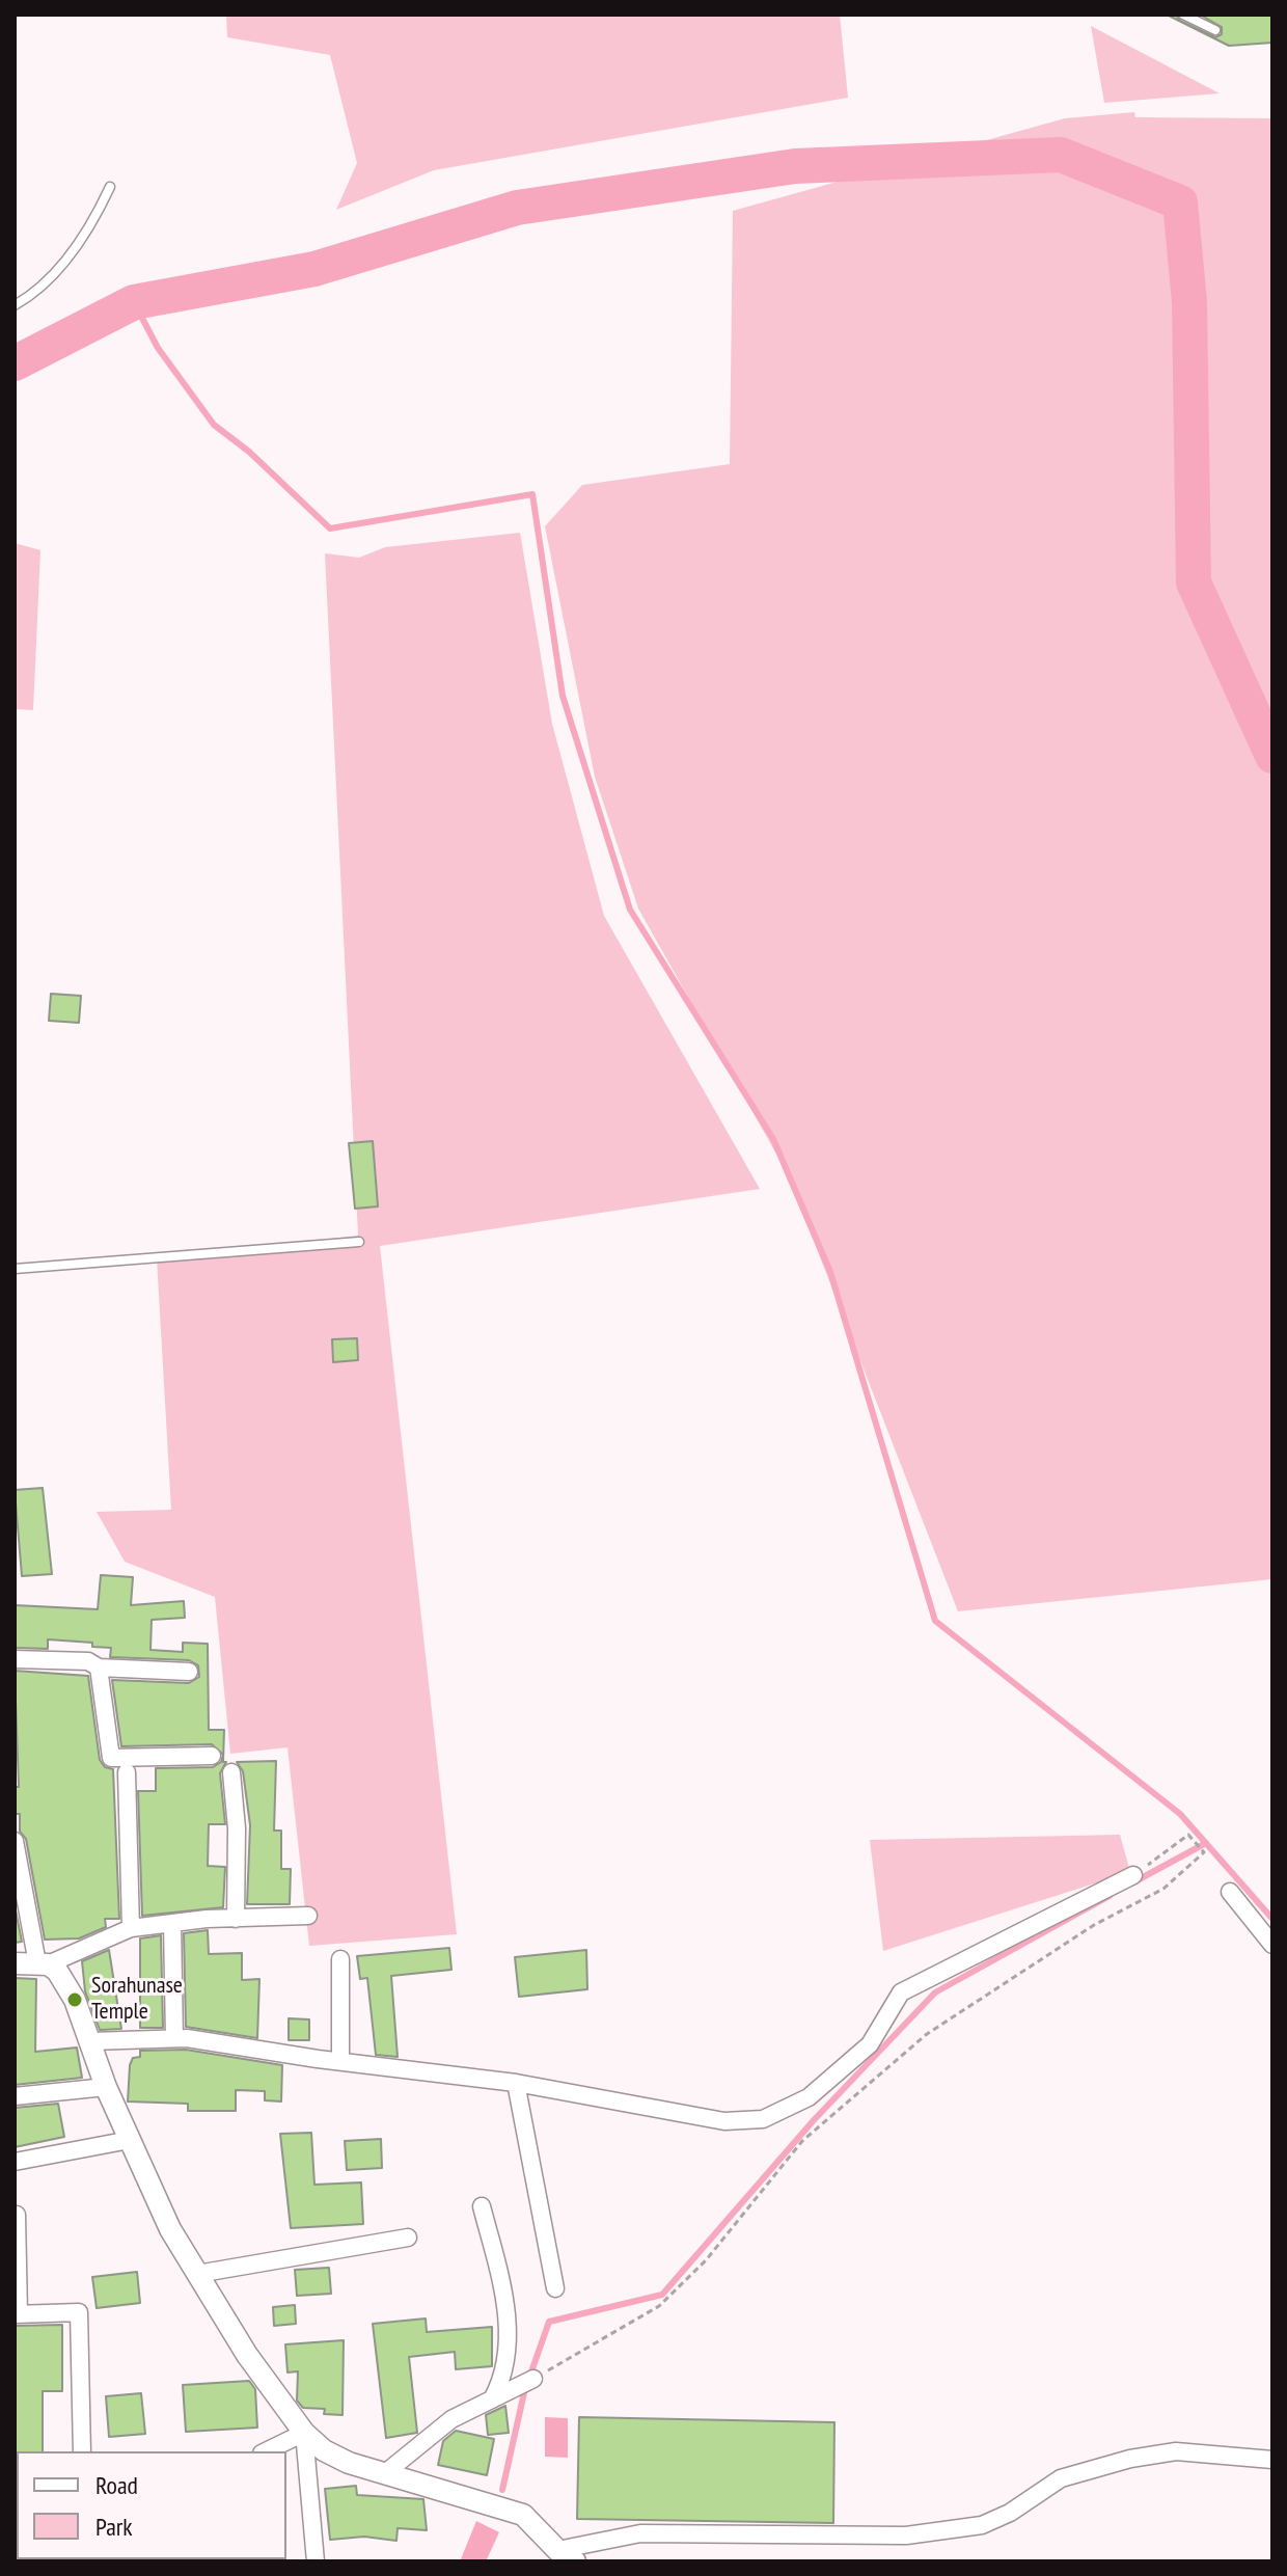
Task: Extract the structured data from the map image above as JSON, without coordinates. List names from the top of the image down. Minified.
{"places":["Sorahunase Temple"],"legend":["Road","Park"]}
